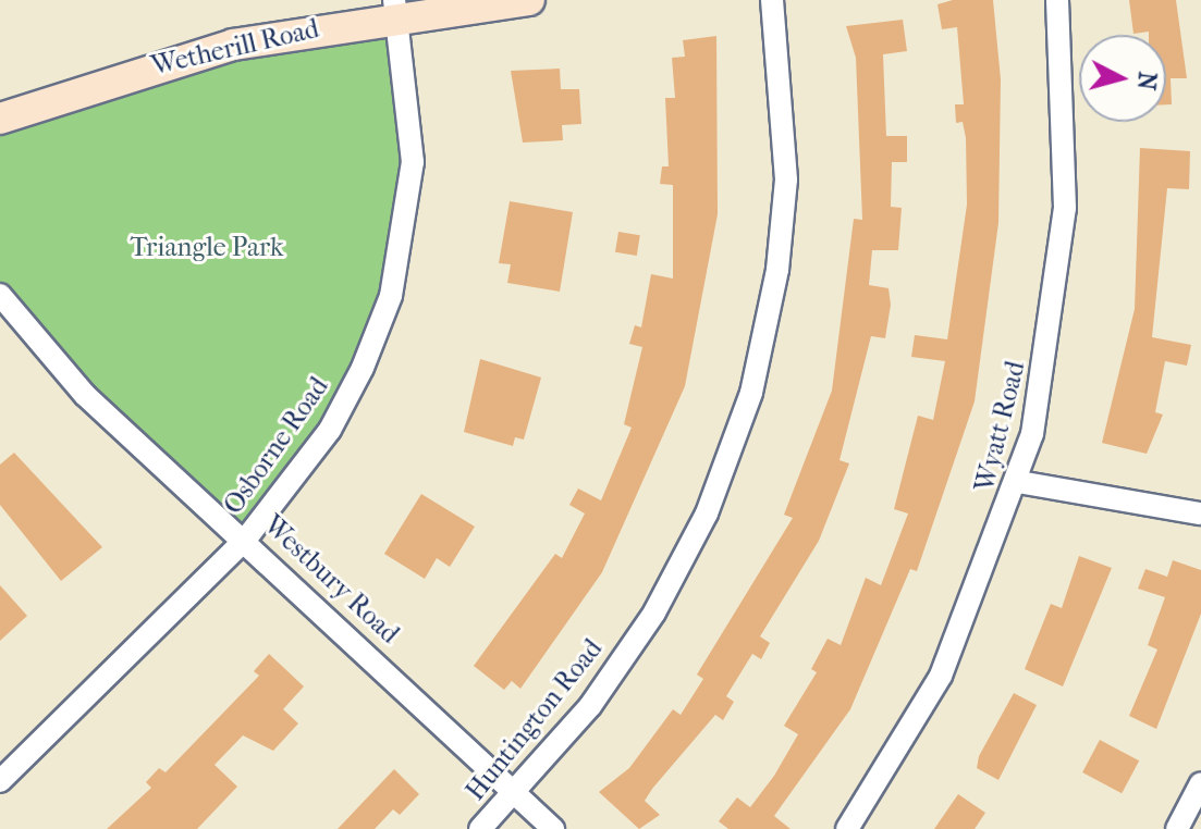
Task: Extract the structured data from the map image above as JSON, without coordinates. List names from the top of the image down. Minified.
{"streets":{"street":["Wetherill Road","Wyatt Road","Osborne Road","Westbury Road","Huntington Road"]},"crossings":[["Wetherill Road","Osborne Road"],["Osborne Road","Westbury Road"],["Westbury Road","Huntington Road"]],"parks":["Triangle Park"],"north":"right"}
